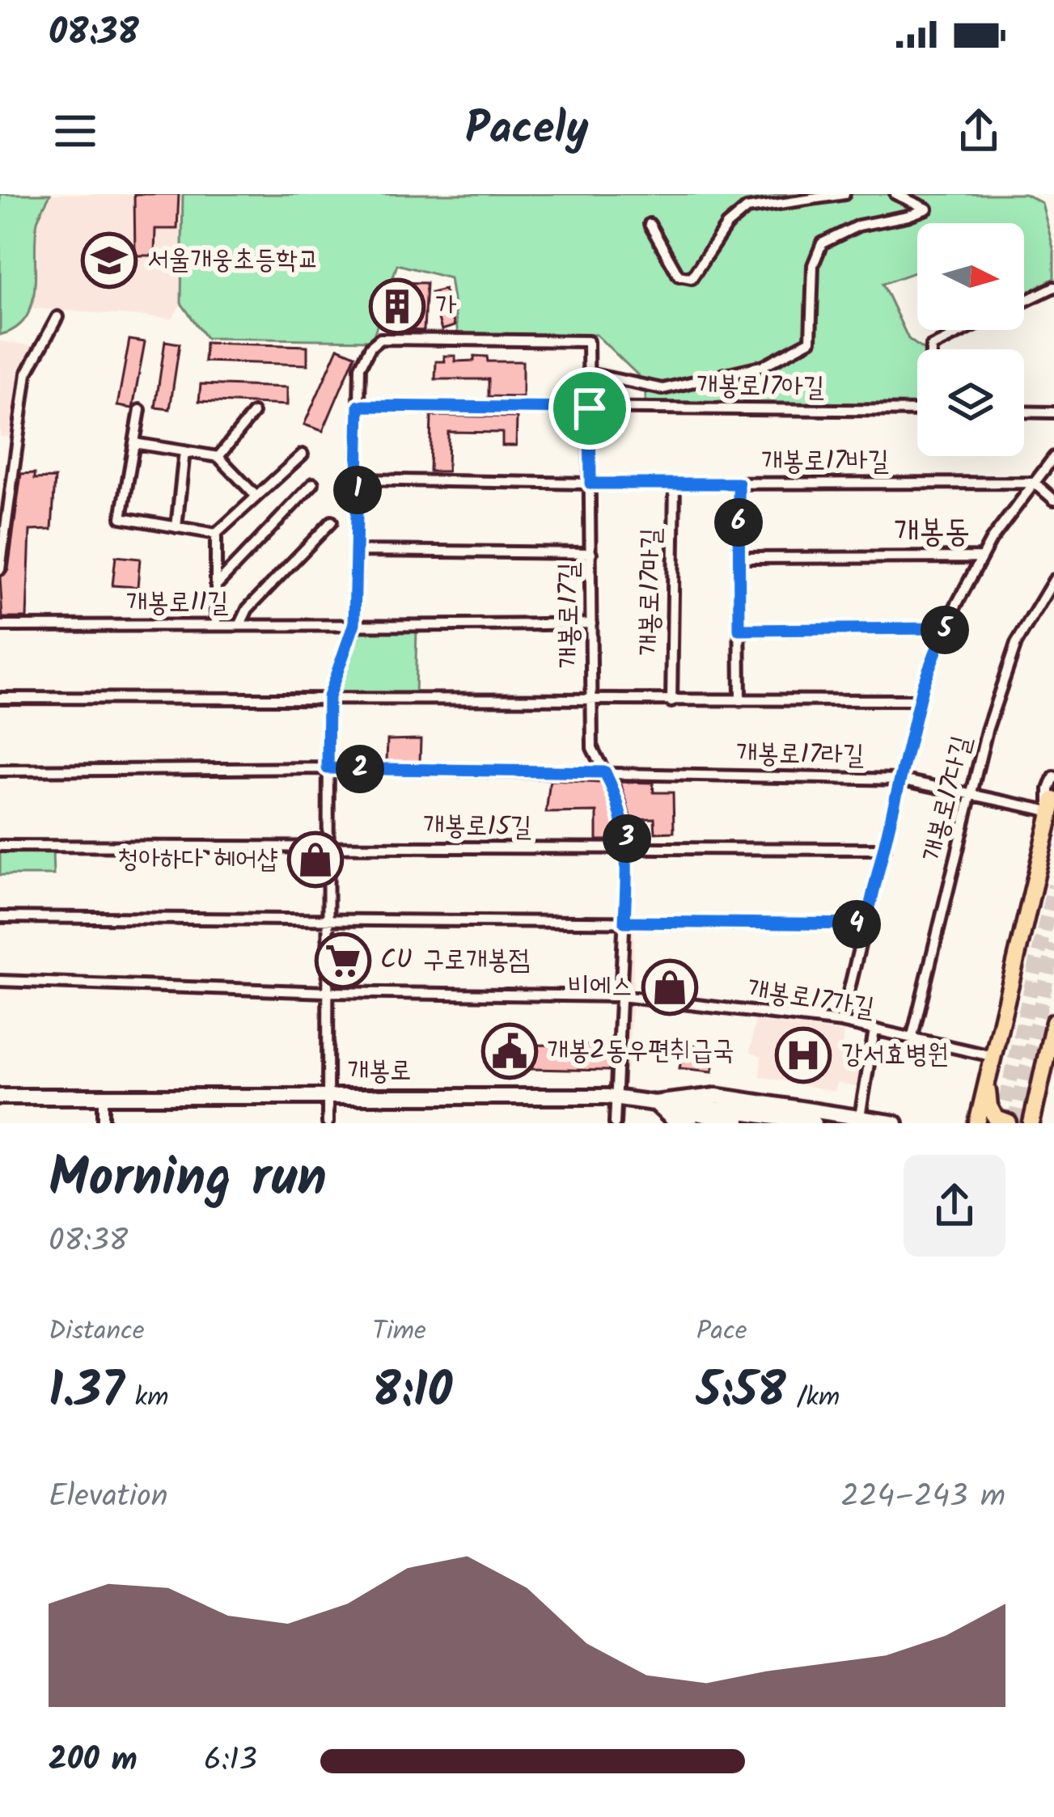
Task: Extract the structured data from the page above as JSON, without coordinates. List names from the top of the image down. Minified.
{"streets":{"main road":["개봉로"],"street":["개봉로17아길","개봉로17바길","개봉로17마길","개봉로11길","개봉로17길","개봉로17라길","개봉로17다길","개봉로15길","개봉로17가길"]},"crossings":[["개봉로17아길","개봉로17길"],["개봉로17바길","개봉로17마길"],["개봉로17바길","개봉로17길"],["개봉로17길","개봉로17라길"],["개봉로17길","개봉로15길"],["개봉로17길","개봉로17가길"],["개봉로17길","개봉로"],["개봉로17라길","개봉로17다길"],["개봉로17라길","개봉로15길"],["개봉로17다길","개봉로17가길"]],"districts":["개봉동"],"places":{"school or university":["서울개웅초등학교"],"building":["가"],"shop":["청아하다 헤어샵","비에스"],"supermarket":["CU 구로개봉점"],"public building":["개봉2동우편취급국"],"hospital":["강서효병원"]},"north":"right","page":{"status":"08:38","header":"Pacely","pins":["1","6","5","2","3","4"],"heading":["Morning run","08:38"],"stats":[["Distance","1.37 km"],["Time","8:10"],["Pace","5:58 /km"]],"chart":["Elevation","224–243 m"],"list":[{"name":"200 m","note":"6:13"}]}}
